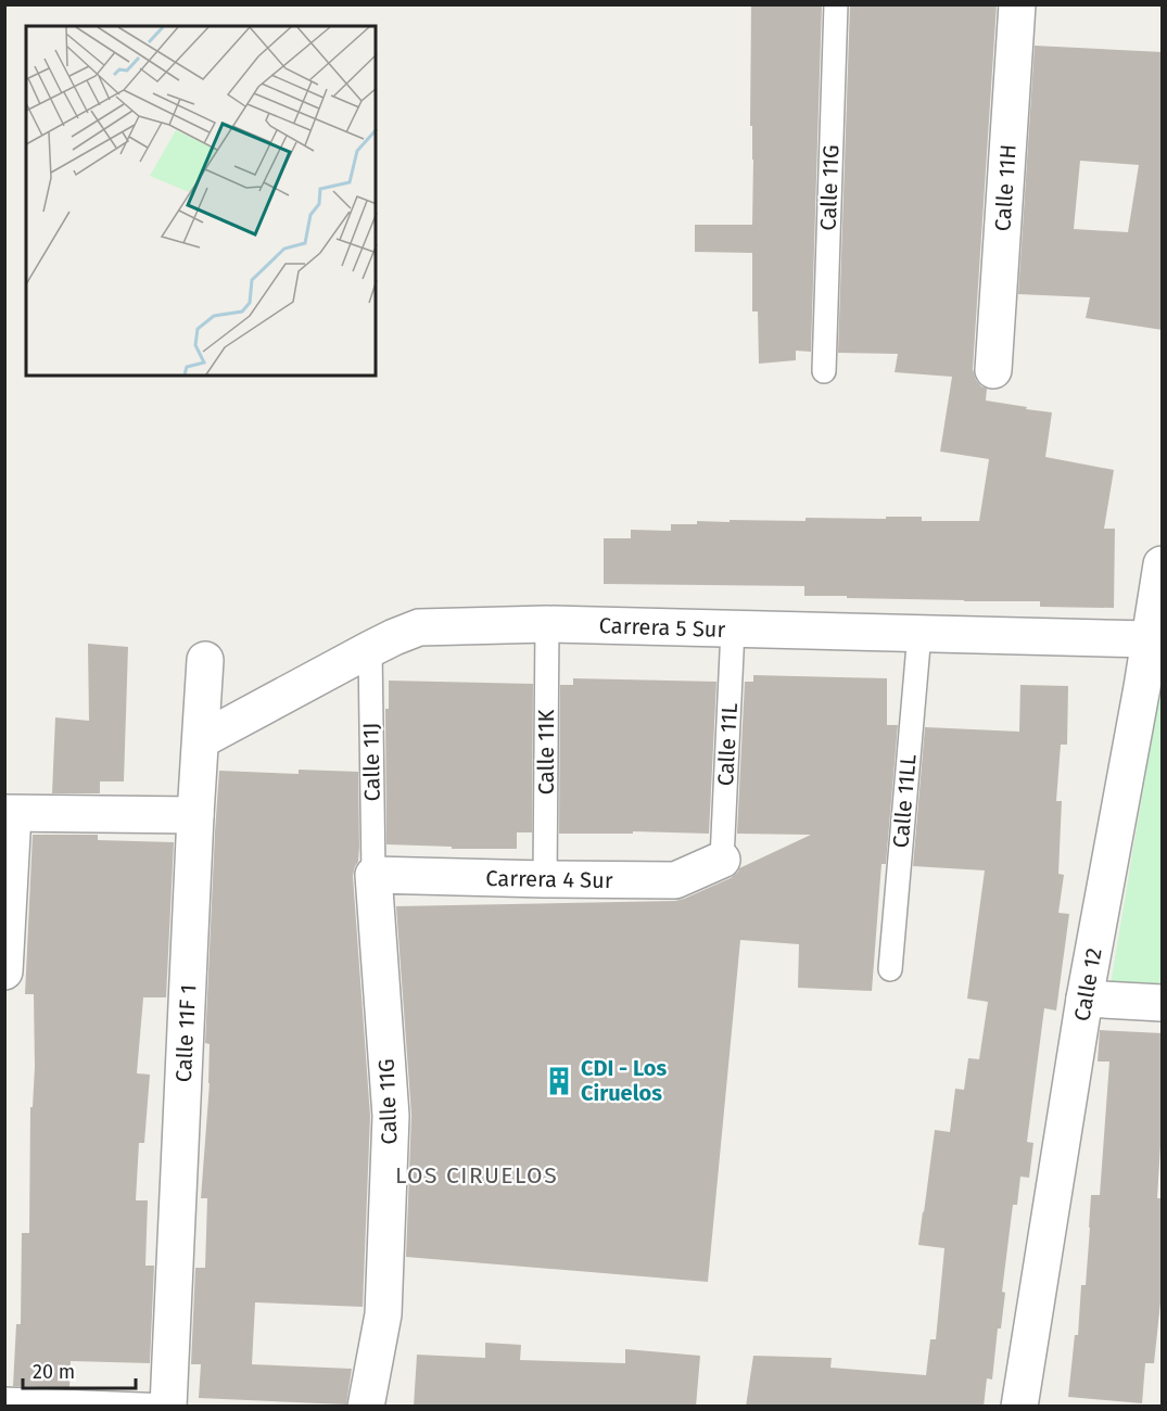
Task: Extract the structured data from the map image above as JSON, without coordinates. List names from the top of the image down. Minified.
{"streets":{"street":["Calle 11G","Calle 11H","Carrera 5 Sur","Carrera 4 Sur","Calle 12","Calle 11F 1"],"lane":["Calle 11L","Calle 11K","Calle 11J","Calle 11LL"]},"crossings":[["Calle 11G","Calle 11J"],["Calle 11G","Carrera 4 Sur"],["Carrera 5 Sur","Calle 11L"],["Carrera 5 Sur","Calle 11K"],["Carrera 5 Sur","Calle 11J"],["Carrera 5 Sur","Calle 11LL"],["Carrera 5 Sur","Calle 12"],["Carrera 5 Sur","Calle 11F 1"],["Calle 11L","Carrera 4 Sur"],["Calle 11K","Carrera 4 Sur"],["Calle 11J","Carrera 4 Sur"]],"districts":["LOS CIRUELOS"],"places":{"building":["CDI - Los Ciruelos"]},"scale_bar":"20 m"}
